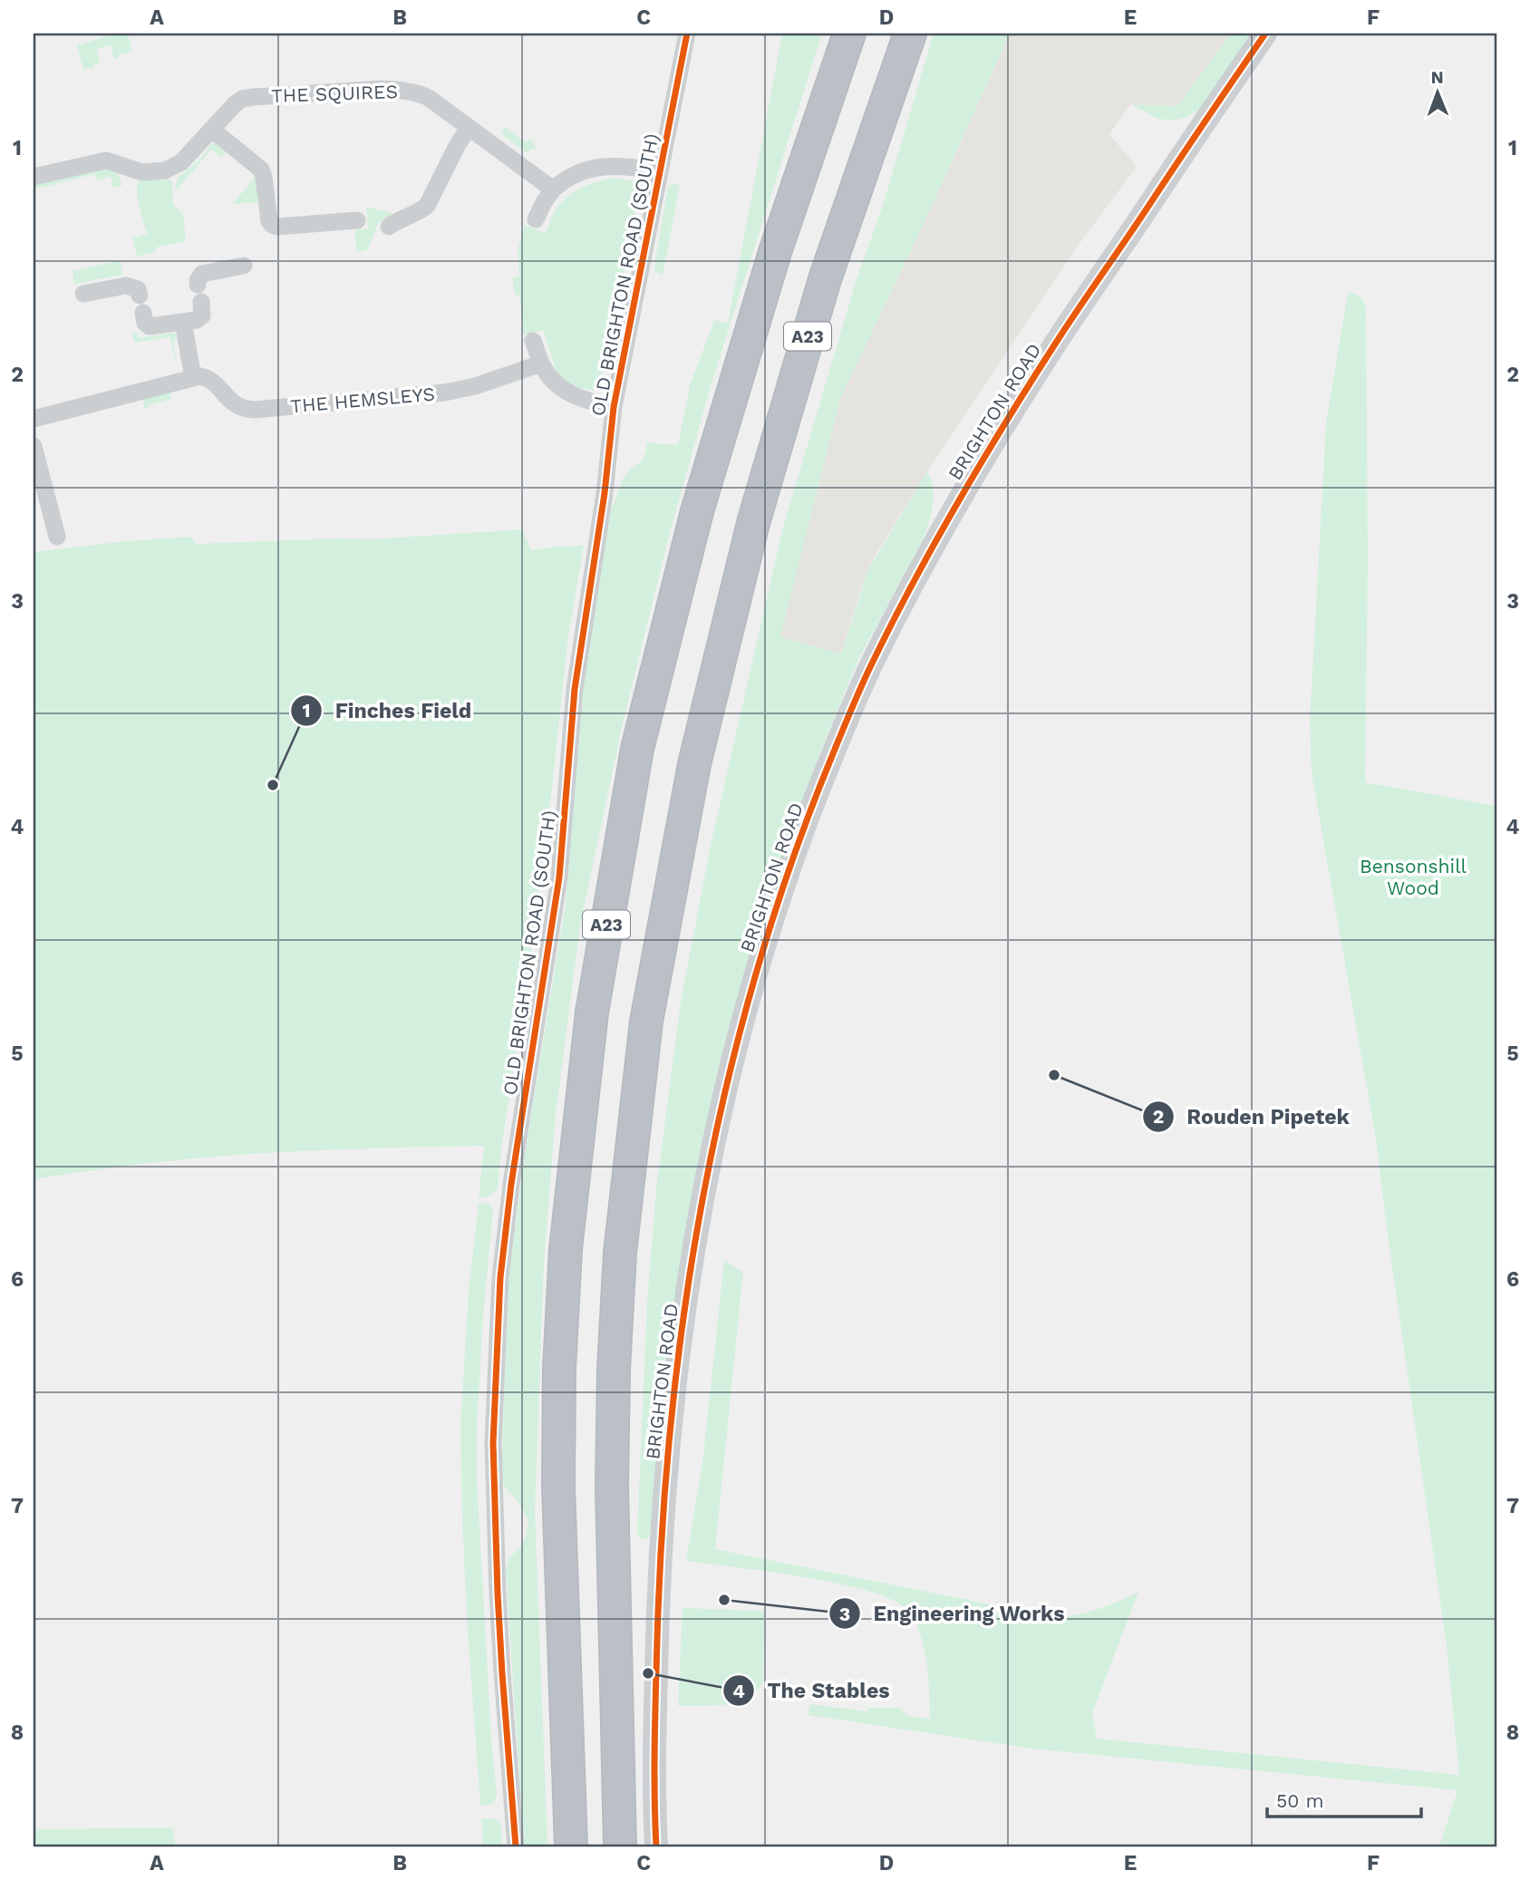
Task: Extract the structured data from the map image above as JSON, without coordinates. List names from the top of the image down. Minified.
{"streets":{"highway":["A23"],"street":["THE SQUIRES","OLD BRIGHTON ROAD (SOUTH)","THE HEMSLEYS","BRIGHTON ROAD"]},"parks":["Bensonshill Wood"],"places":["Finches Field","Rouden Pipetek","Engineering Works","The Stables"],"scale_bar":"50 m","north":"top","grid":{"columns":["A","B","C","D","E","F"],"rows":["1","2","3","4","5","6","7","8"]}}
